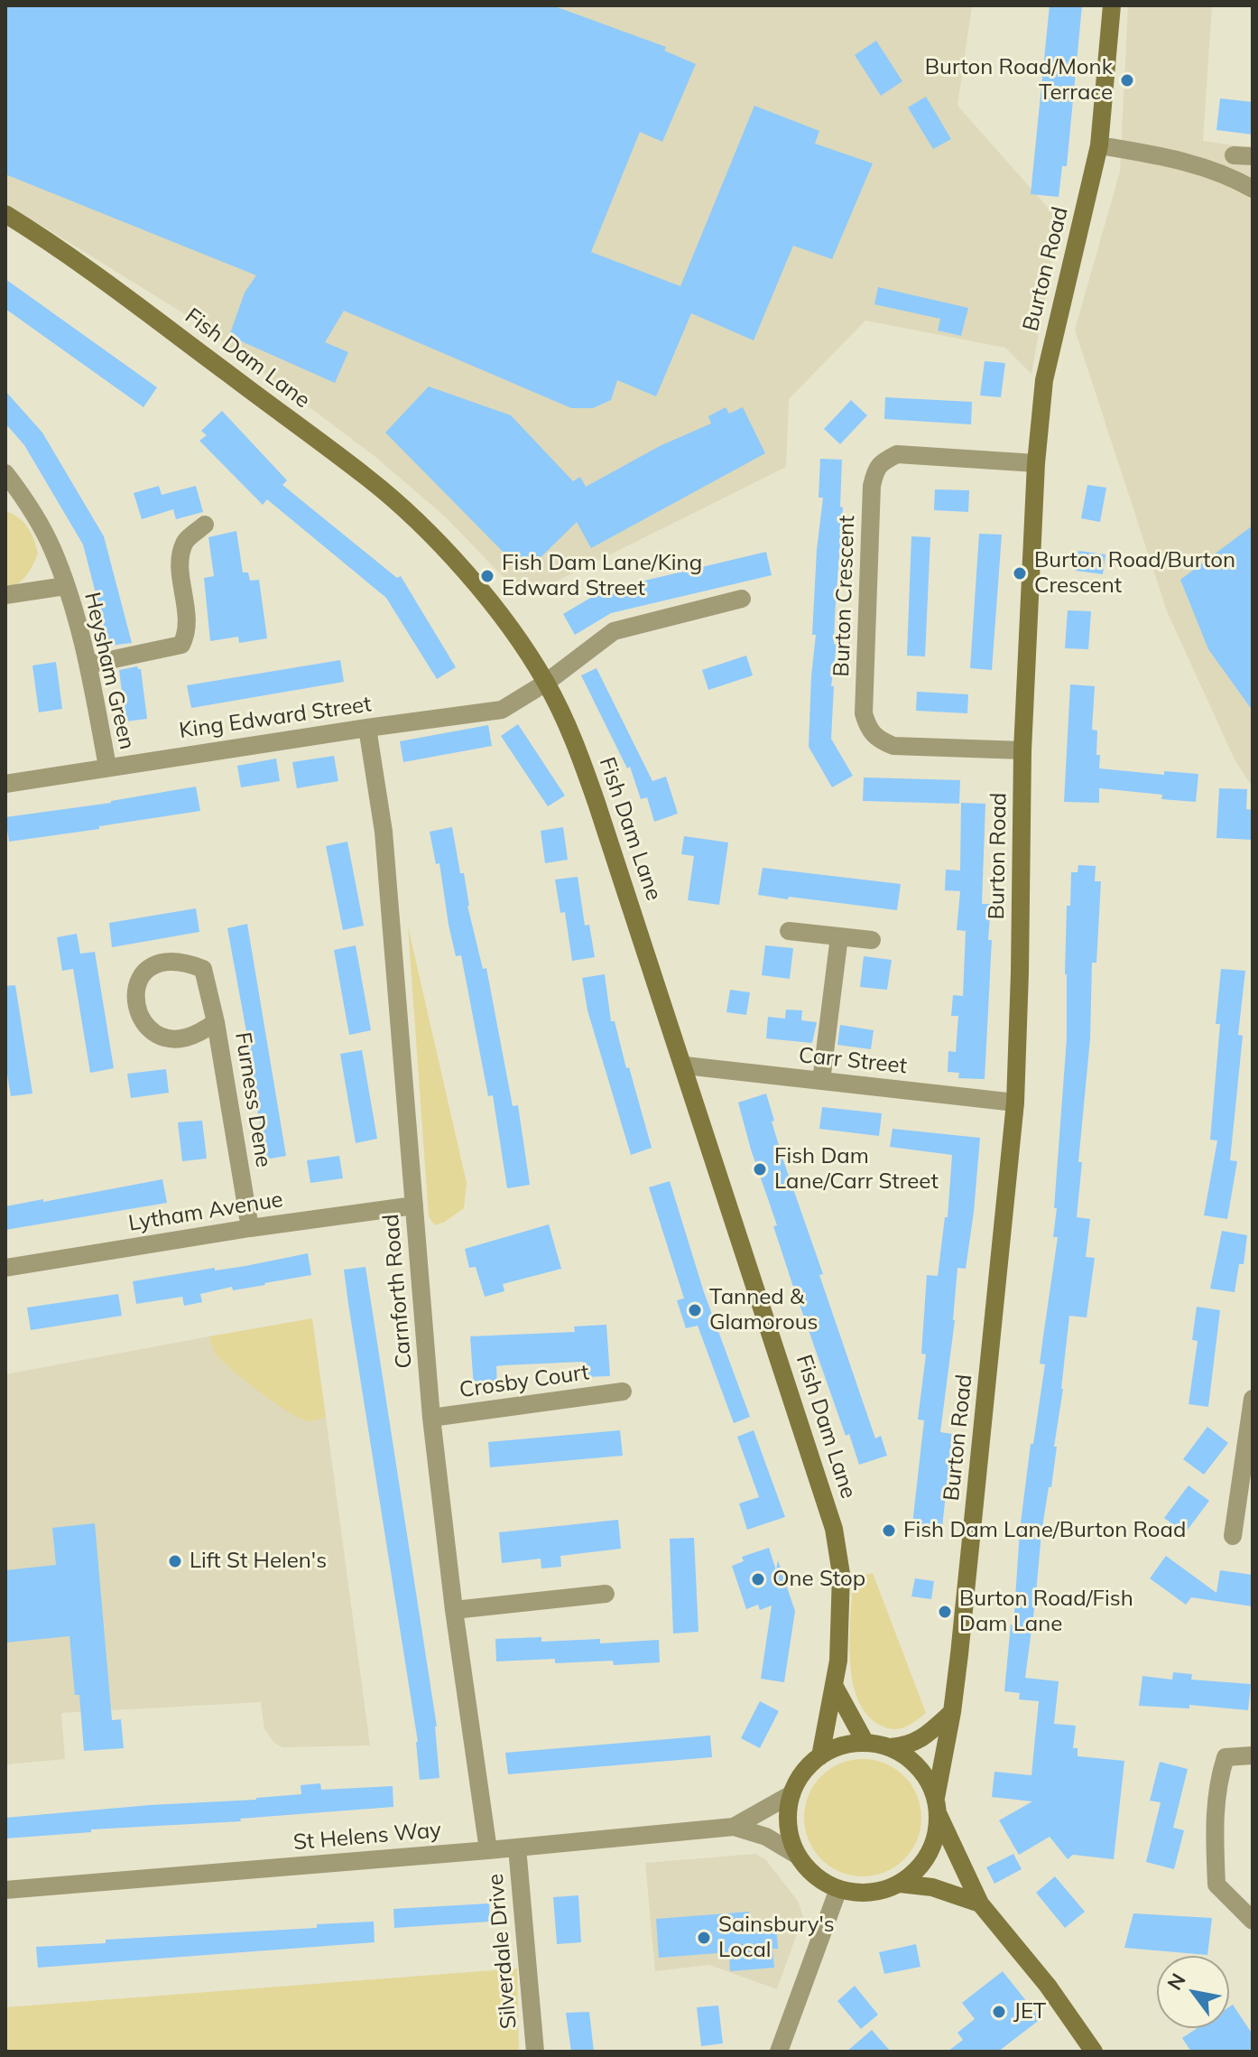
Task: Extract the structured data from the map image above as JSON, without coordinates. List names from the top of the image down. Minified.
{"streets":{"street":["Burton Road","Fish Dam Lane","Burton Crescent","Heysham Green","King Edward Street","Carr Street","Furness Dene","Lytham Avenue","Carnforth Road","Crosby Court","St Helens Way","Silverdale Drive"]},"crossings":[["Burton Road","Fish Dam Lane"],["Burton Road","Burton Crescent"],["Burton Road","Carr Street"],["Burton Road","St Helens Way"],["Fish Dam Lane","King Edward Street"],["Fish Dam Lane","Carr Street"],["Fish Dam Lane","St Helens Way"],["Heysham Green","King Edward Street"],["King Edward Street","Carnforth Road"],["Furness Dene","Lytham Avenue"],["Lytham Avenue","Carnforth Road"],["Carnforth Road","Crosby Court"],["Carnforth Road","St Helens Way"],["St Helens Way","Silverdale Drive"]],"places":["Burton Road/Monk Terrace","Burton Road/Burton Crescent","Fish Dam Lane/King Edward Street","Fish Dam Lane/Carr Street","Tanned & Glamorous","Fish Dam Lane/Burton Road","Lift St Helen's","One Stop","Burton Road/Fish Dam Lane","Sainsbury's Local","JET"],"north":"top left"}
